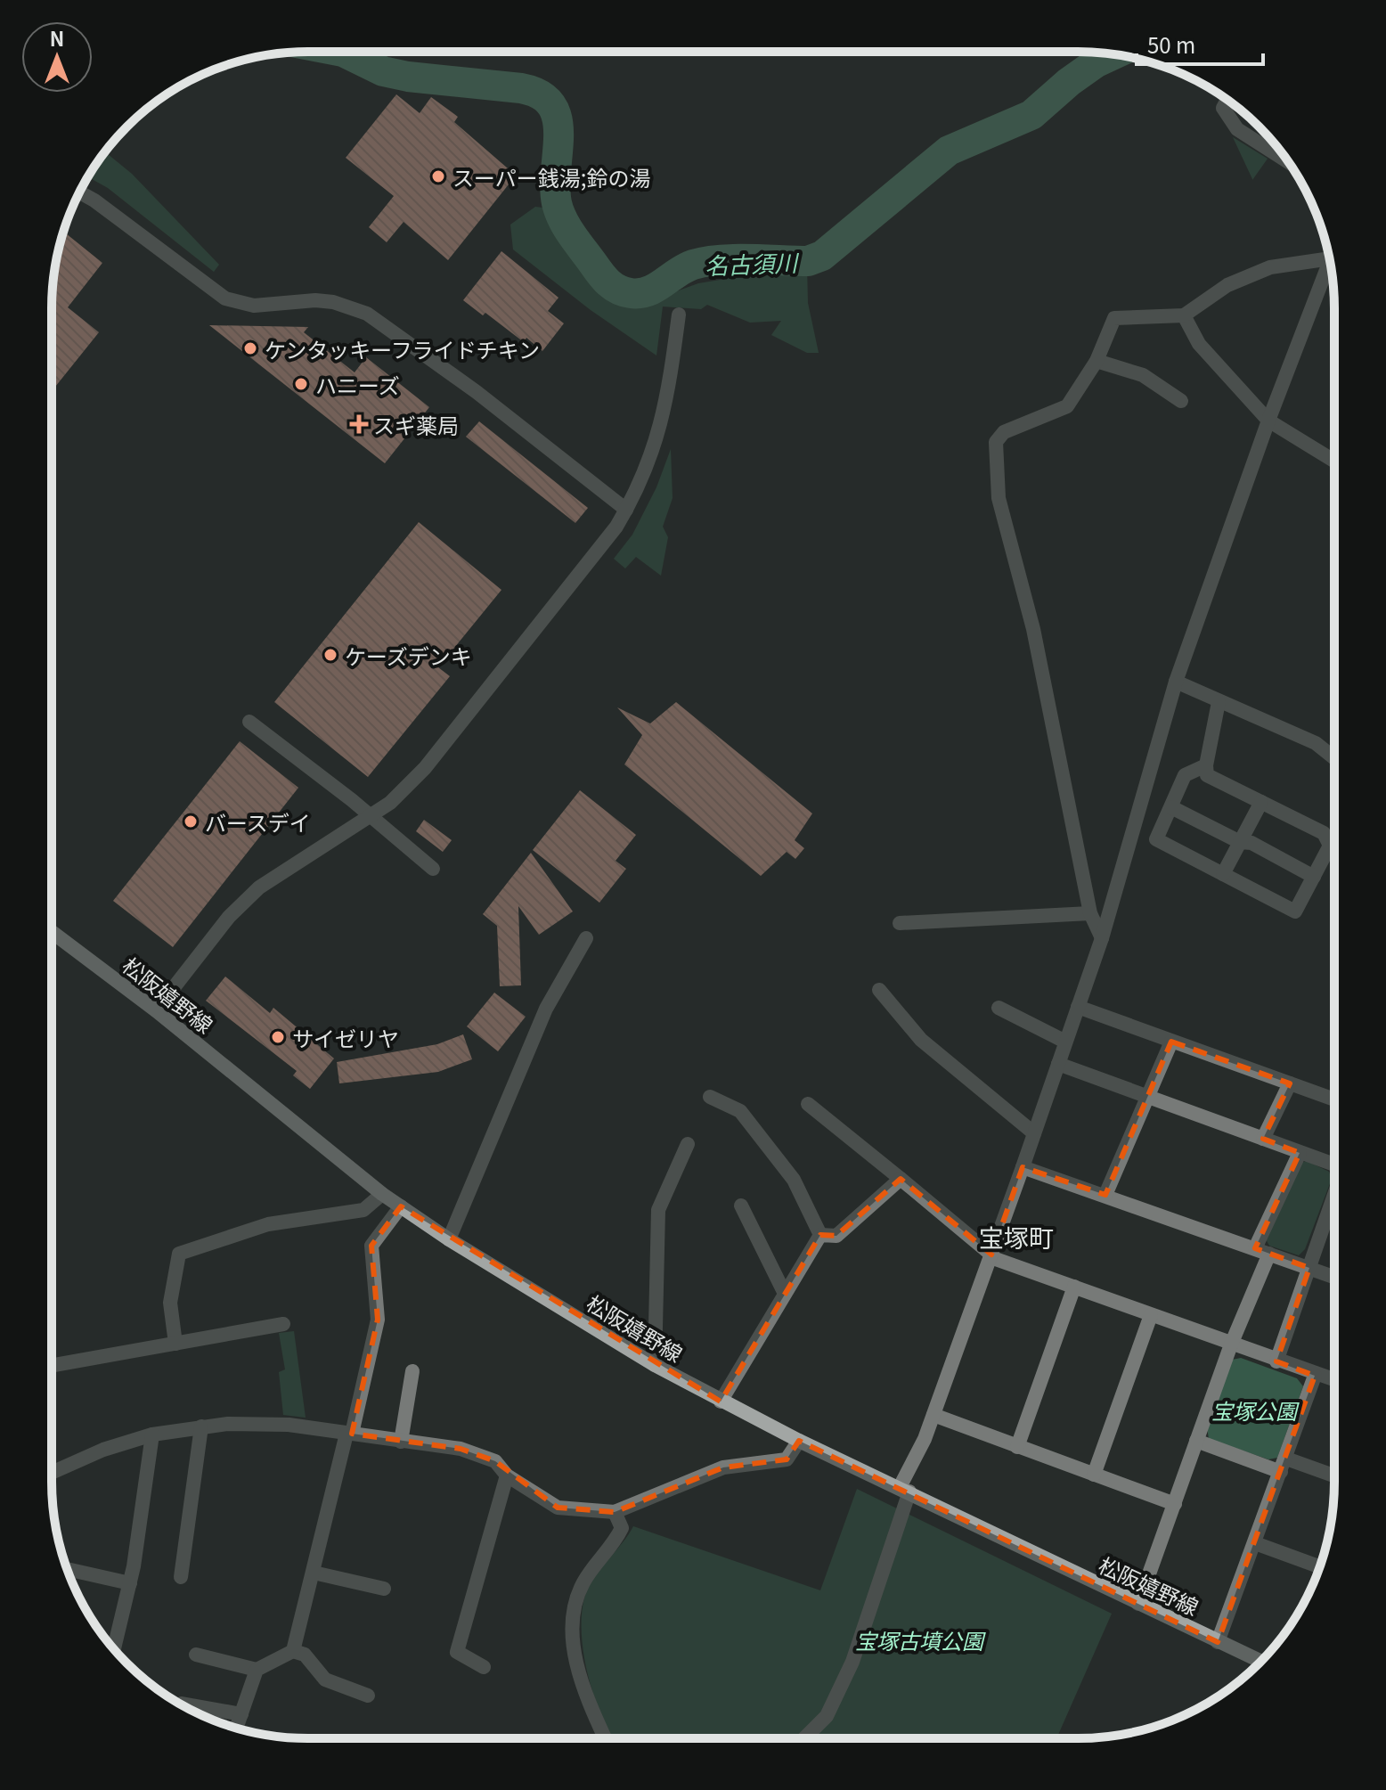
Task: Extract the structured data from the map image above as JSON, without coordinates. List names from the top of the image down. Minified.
{"streets":{"main road":["松阪嬉野線"]},"districts":["宝塚町"],"water":["名古須川"],"parks":["宝塚公園","宝塚古墳公園"],"places":{"other":["スーパー銭湯;鈴の湯","ケンタッキーフライドチキン","ハニーズ","ケーズデンキ","バースデイ","サイゼリヤ"],"health":["スギ薬局"]},"scale_bar":"50 m","north":"top"}
